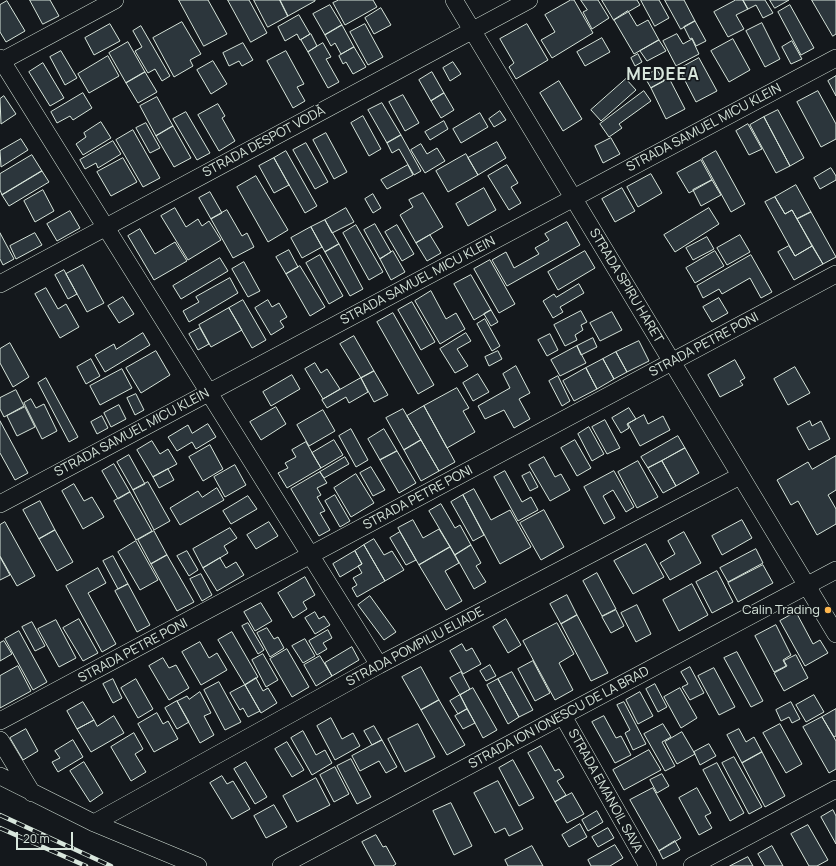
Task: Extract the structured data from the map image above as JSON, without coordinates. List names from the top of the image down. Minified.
{"streets":{"street":["STRADA SAMUEL MICU KLEIN","STRADA DESPOT VODĂ","STRADA SPIRU HARET","STRADA PETRE PONI","STRADA POMPILIU ELIADE","STRADA ION IONESCU DE LA BRAD","STRADA EMANOIL SAVA"]},"crossings":[["STRADA SAMUEL MICU KLEIN","STRADA SPIRU HARET"],["STRADA DESPOT VODĂ","STRADA SPIRU HARET"],["STRADA SPIRU HARET","STRADA PETRE PONI"],["STRADA SPIRU HARET","STRADA POMPILIU ELIADE"],["STRADA SPIRU HARET","STRADA ION IONESCU DE LA BRAD"],["STRADA ION IONESCU DE LA BRAD","STRADA EMANOIL SAVA"]],"districts":["MEDEEA"],"places":["Calin Trading"],"scale_bar":"20 m"}
